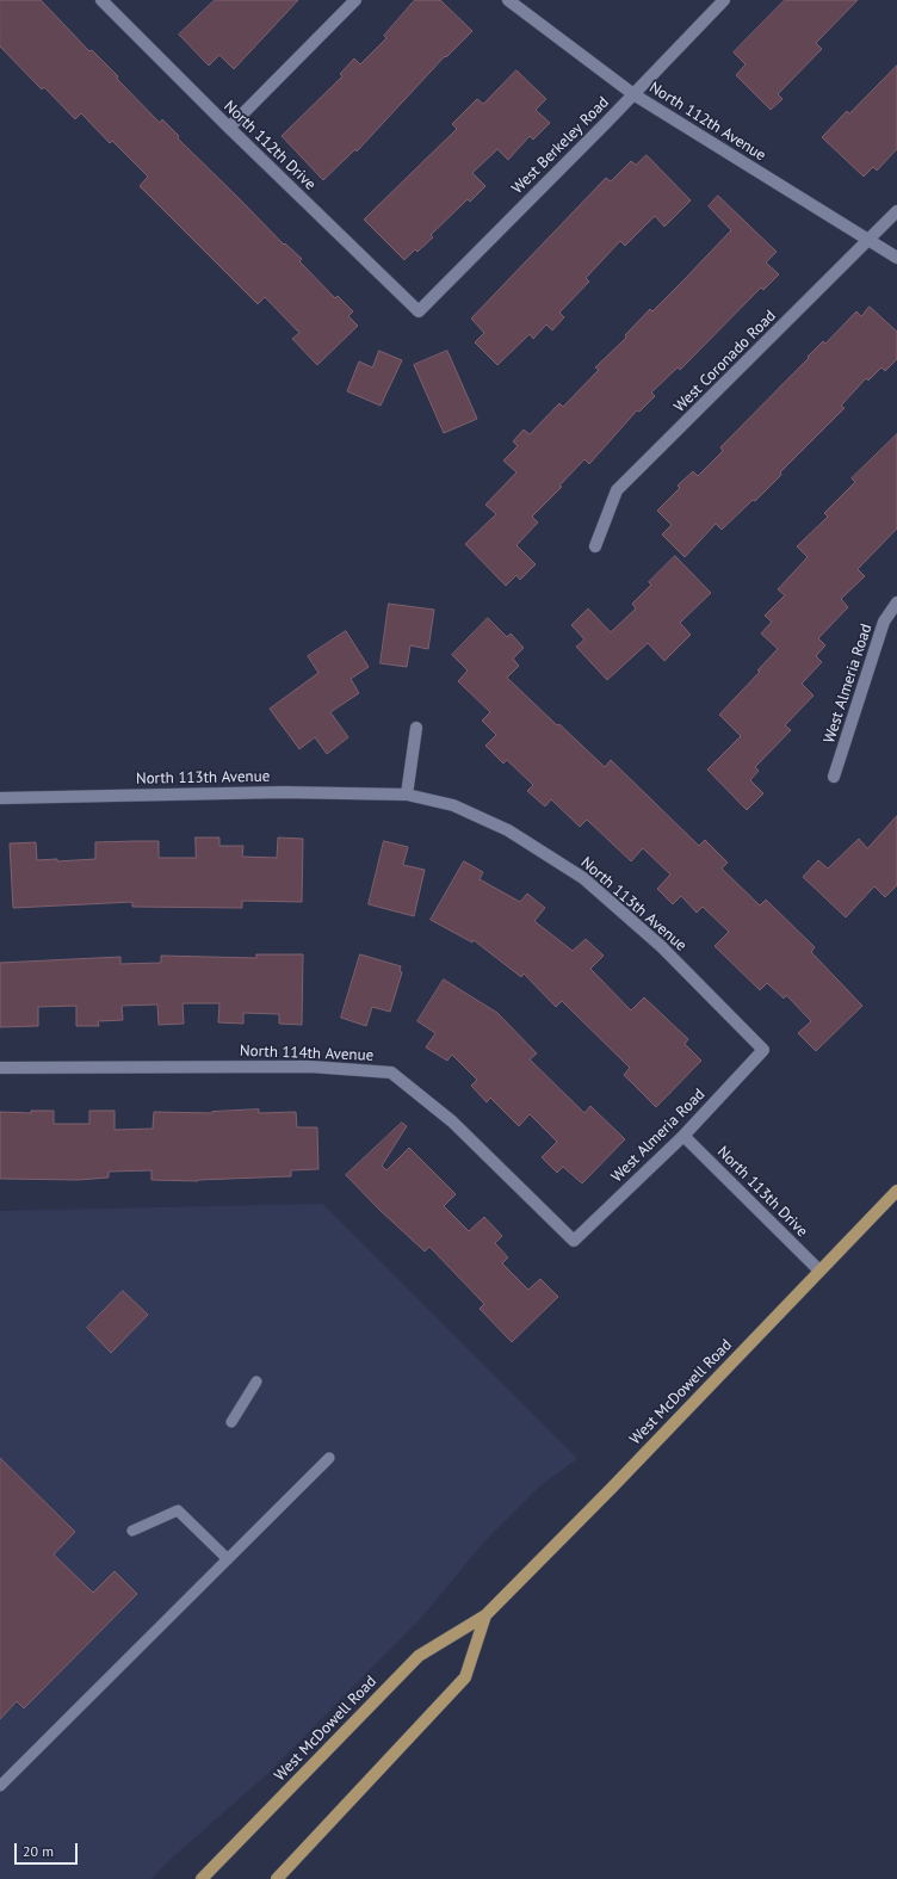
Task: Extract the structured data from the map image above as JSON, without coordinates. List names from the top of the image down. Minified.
{"streets":{"main road":["West McDowell Road"],"street":["North 112th Avenue","North 112th Drive","West Berkeley Road","West Coronado Road","West Almeria Road","North 113th Avenue","North 114th Avenue","North 113th Drive"]},"crossings":[["North 112th Avenue","West Berkeley Road"],["North 112th Avenue","West Coronado Road"],["North 112th Drive","West Berkeley Road"],["West Almeria Road","North 113th Avenue"],["West Almeria Road","North 114th Avenue"],["West Almeria Road","North 113th Drive"],["North 113th Drive","West McDowell Road"]],"scale_bar":"20 m"}
